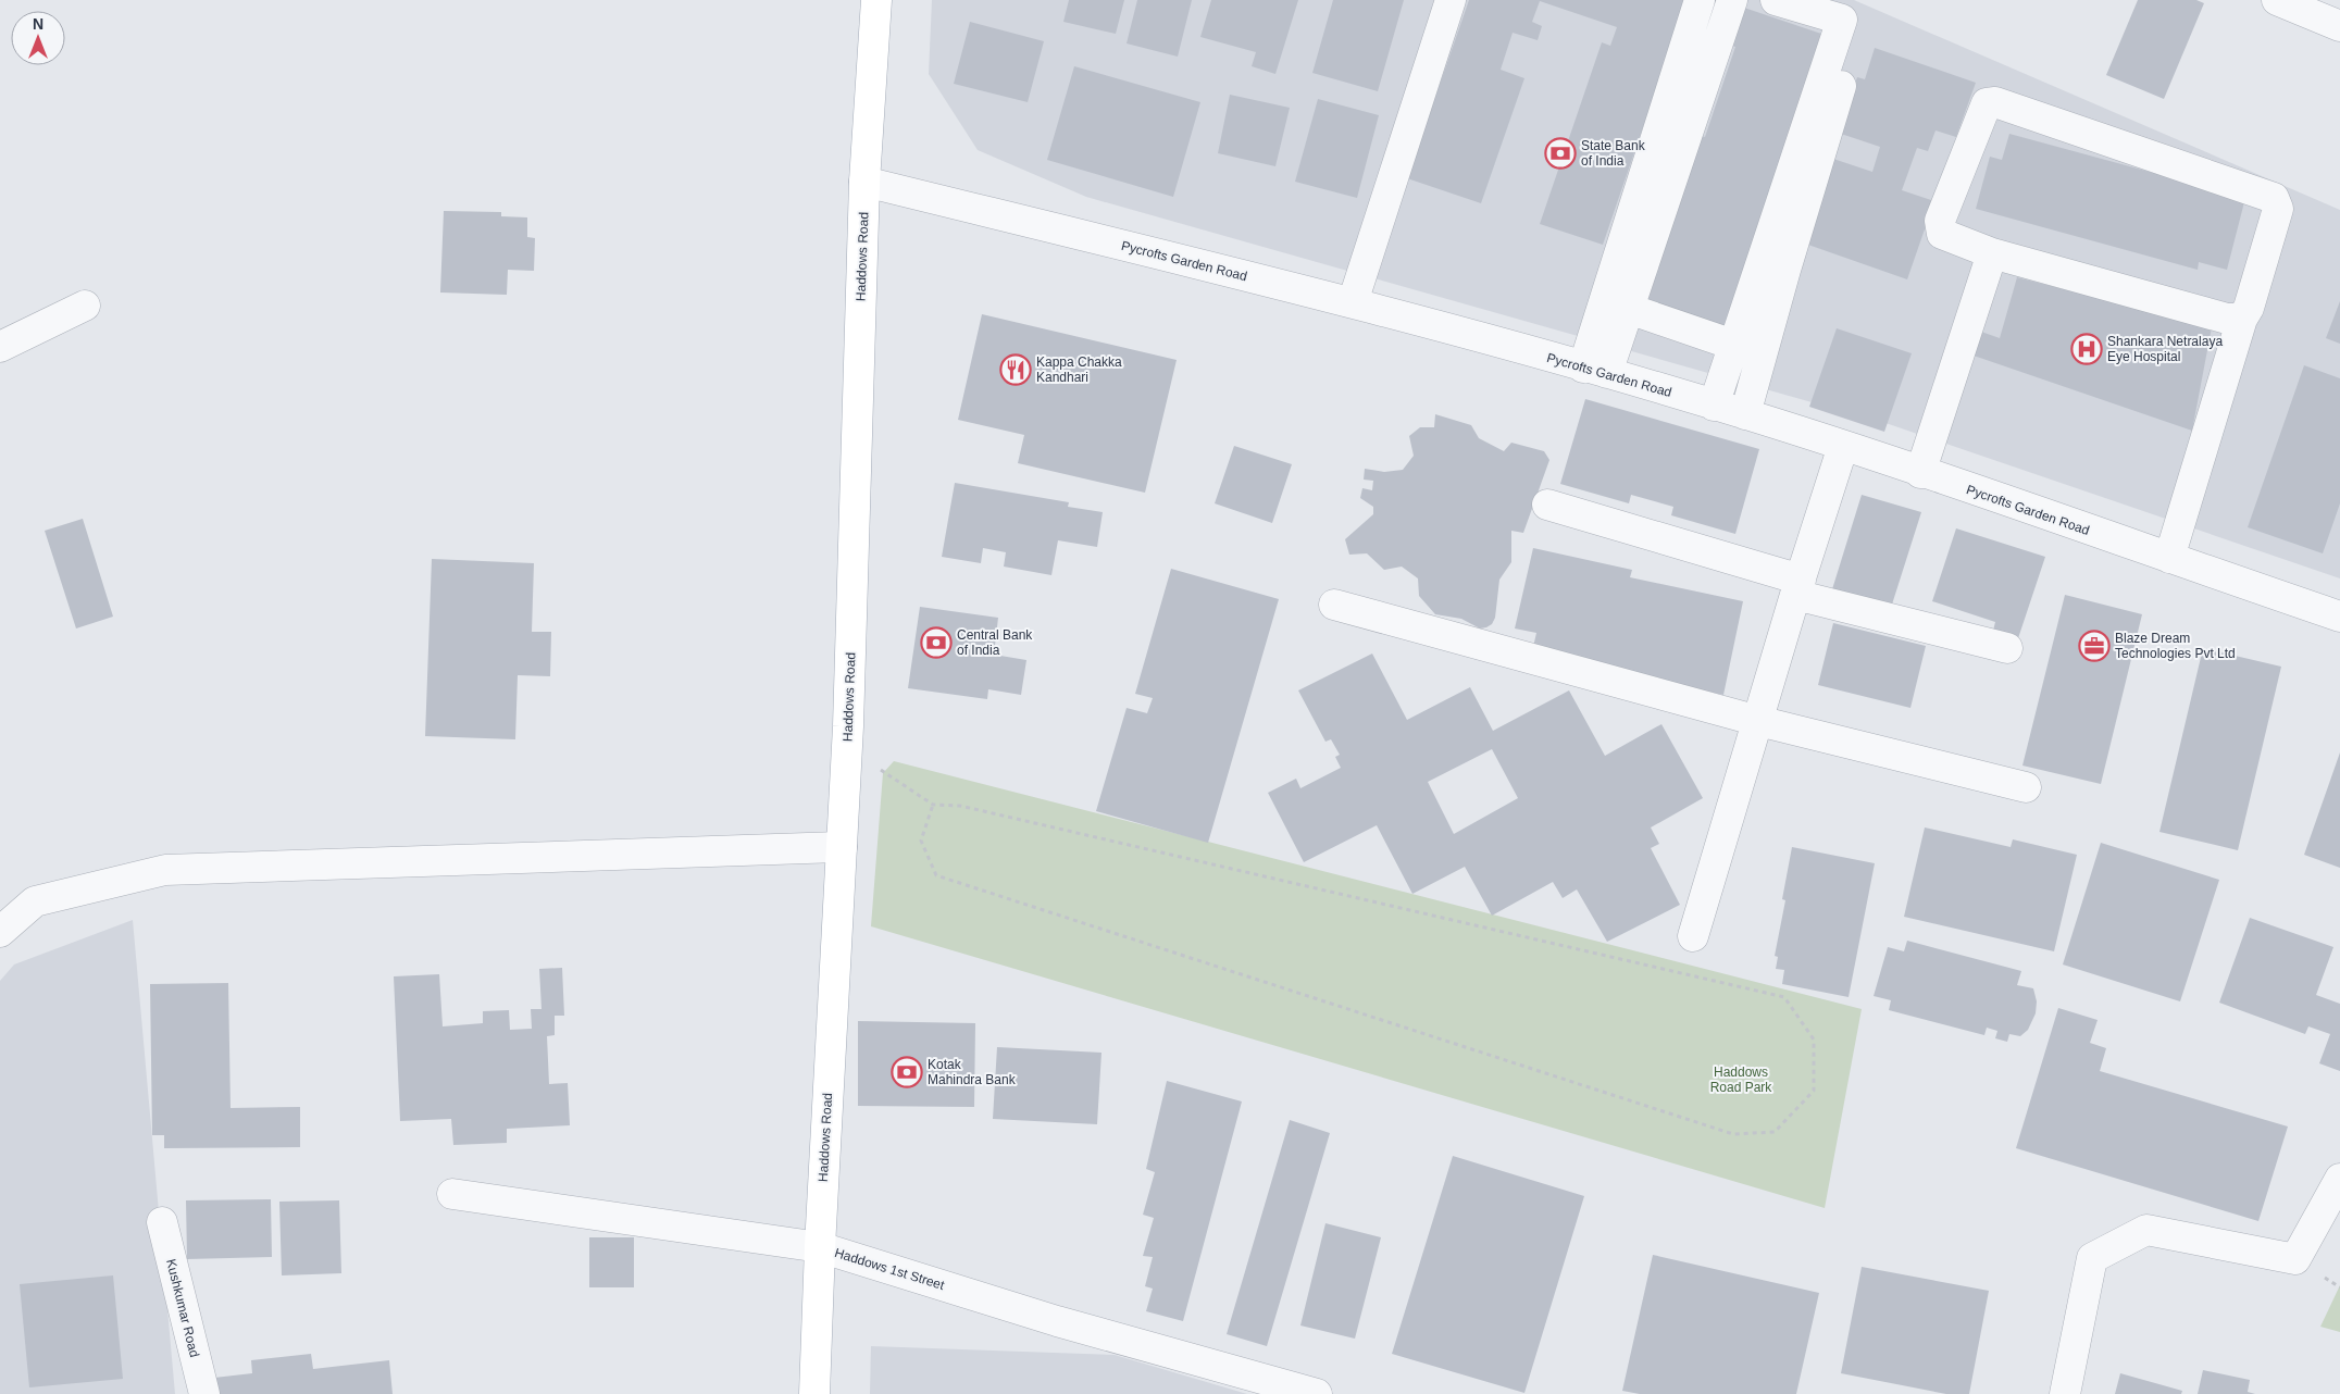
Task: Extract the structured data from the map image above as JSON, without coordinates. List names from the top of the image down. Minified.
{"streets":{"main road":["Haddows Road"],"street":["Pycrofts Garden Road","Haddows 1st Street","Kushkumar Road"]},"crossings":[["Haddows Road","Pycrofts Garden Road"],["Haddows Road","Haddows 1st Street"]],"parks":["Haddows Road Park"],"places":{"bank":["State Bank of India","Central Bank of India","Kotak Mahindra Bank"],"hospital":["Shankara Netralaya Eye Hospital"],"restaurant":["Kappa Chakka Kandhari"],"office":["Blaze Dream Technologies Pvt Ltd"]},"north":"top"}
